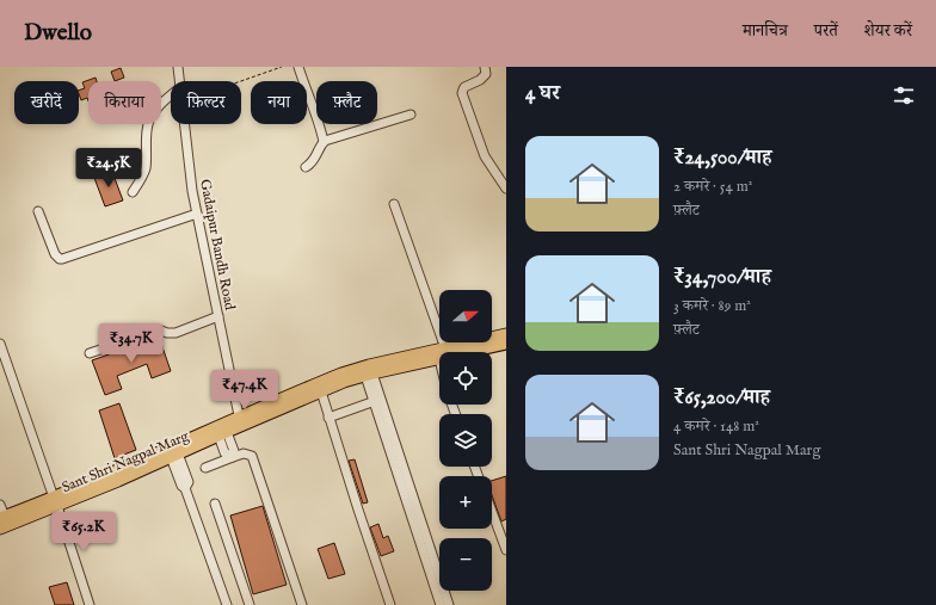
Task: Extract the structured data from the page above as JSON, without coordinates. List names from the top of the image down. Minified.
{"streets":{"main road":["Sant Shri Nagpal Marg"],"street":["Gadaipur Bandh Road"]},"crossings":[["Gadaipur Bandh Road","Sant Shri Nagpal Marg"]],"north":"right","page":{"header":"Dwello","nav":["मानचित्र","परतें","शेयर करें"],"heading":"4 घर","chip":["खरीदें","किराया","फ़िल्टर","नया","फ़्लैट"],"list":[{"name":"₹24,500/माह","note":"2 कमरे · 54 m² · फ़्लैट"},{"name":"₹34,700/माह","note":"3 कमरे · 89 m² · फ़्लैट"},{"name":"₹65,200/माह","note":"4 कमरे · 148 m² · Sant Shri Nagpal Marg"}],"price":["₹24.5K","₹34.7K","₹47.4K","₹65.2K"],"map_buttons":["+","−"]}}
